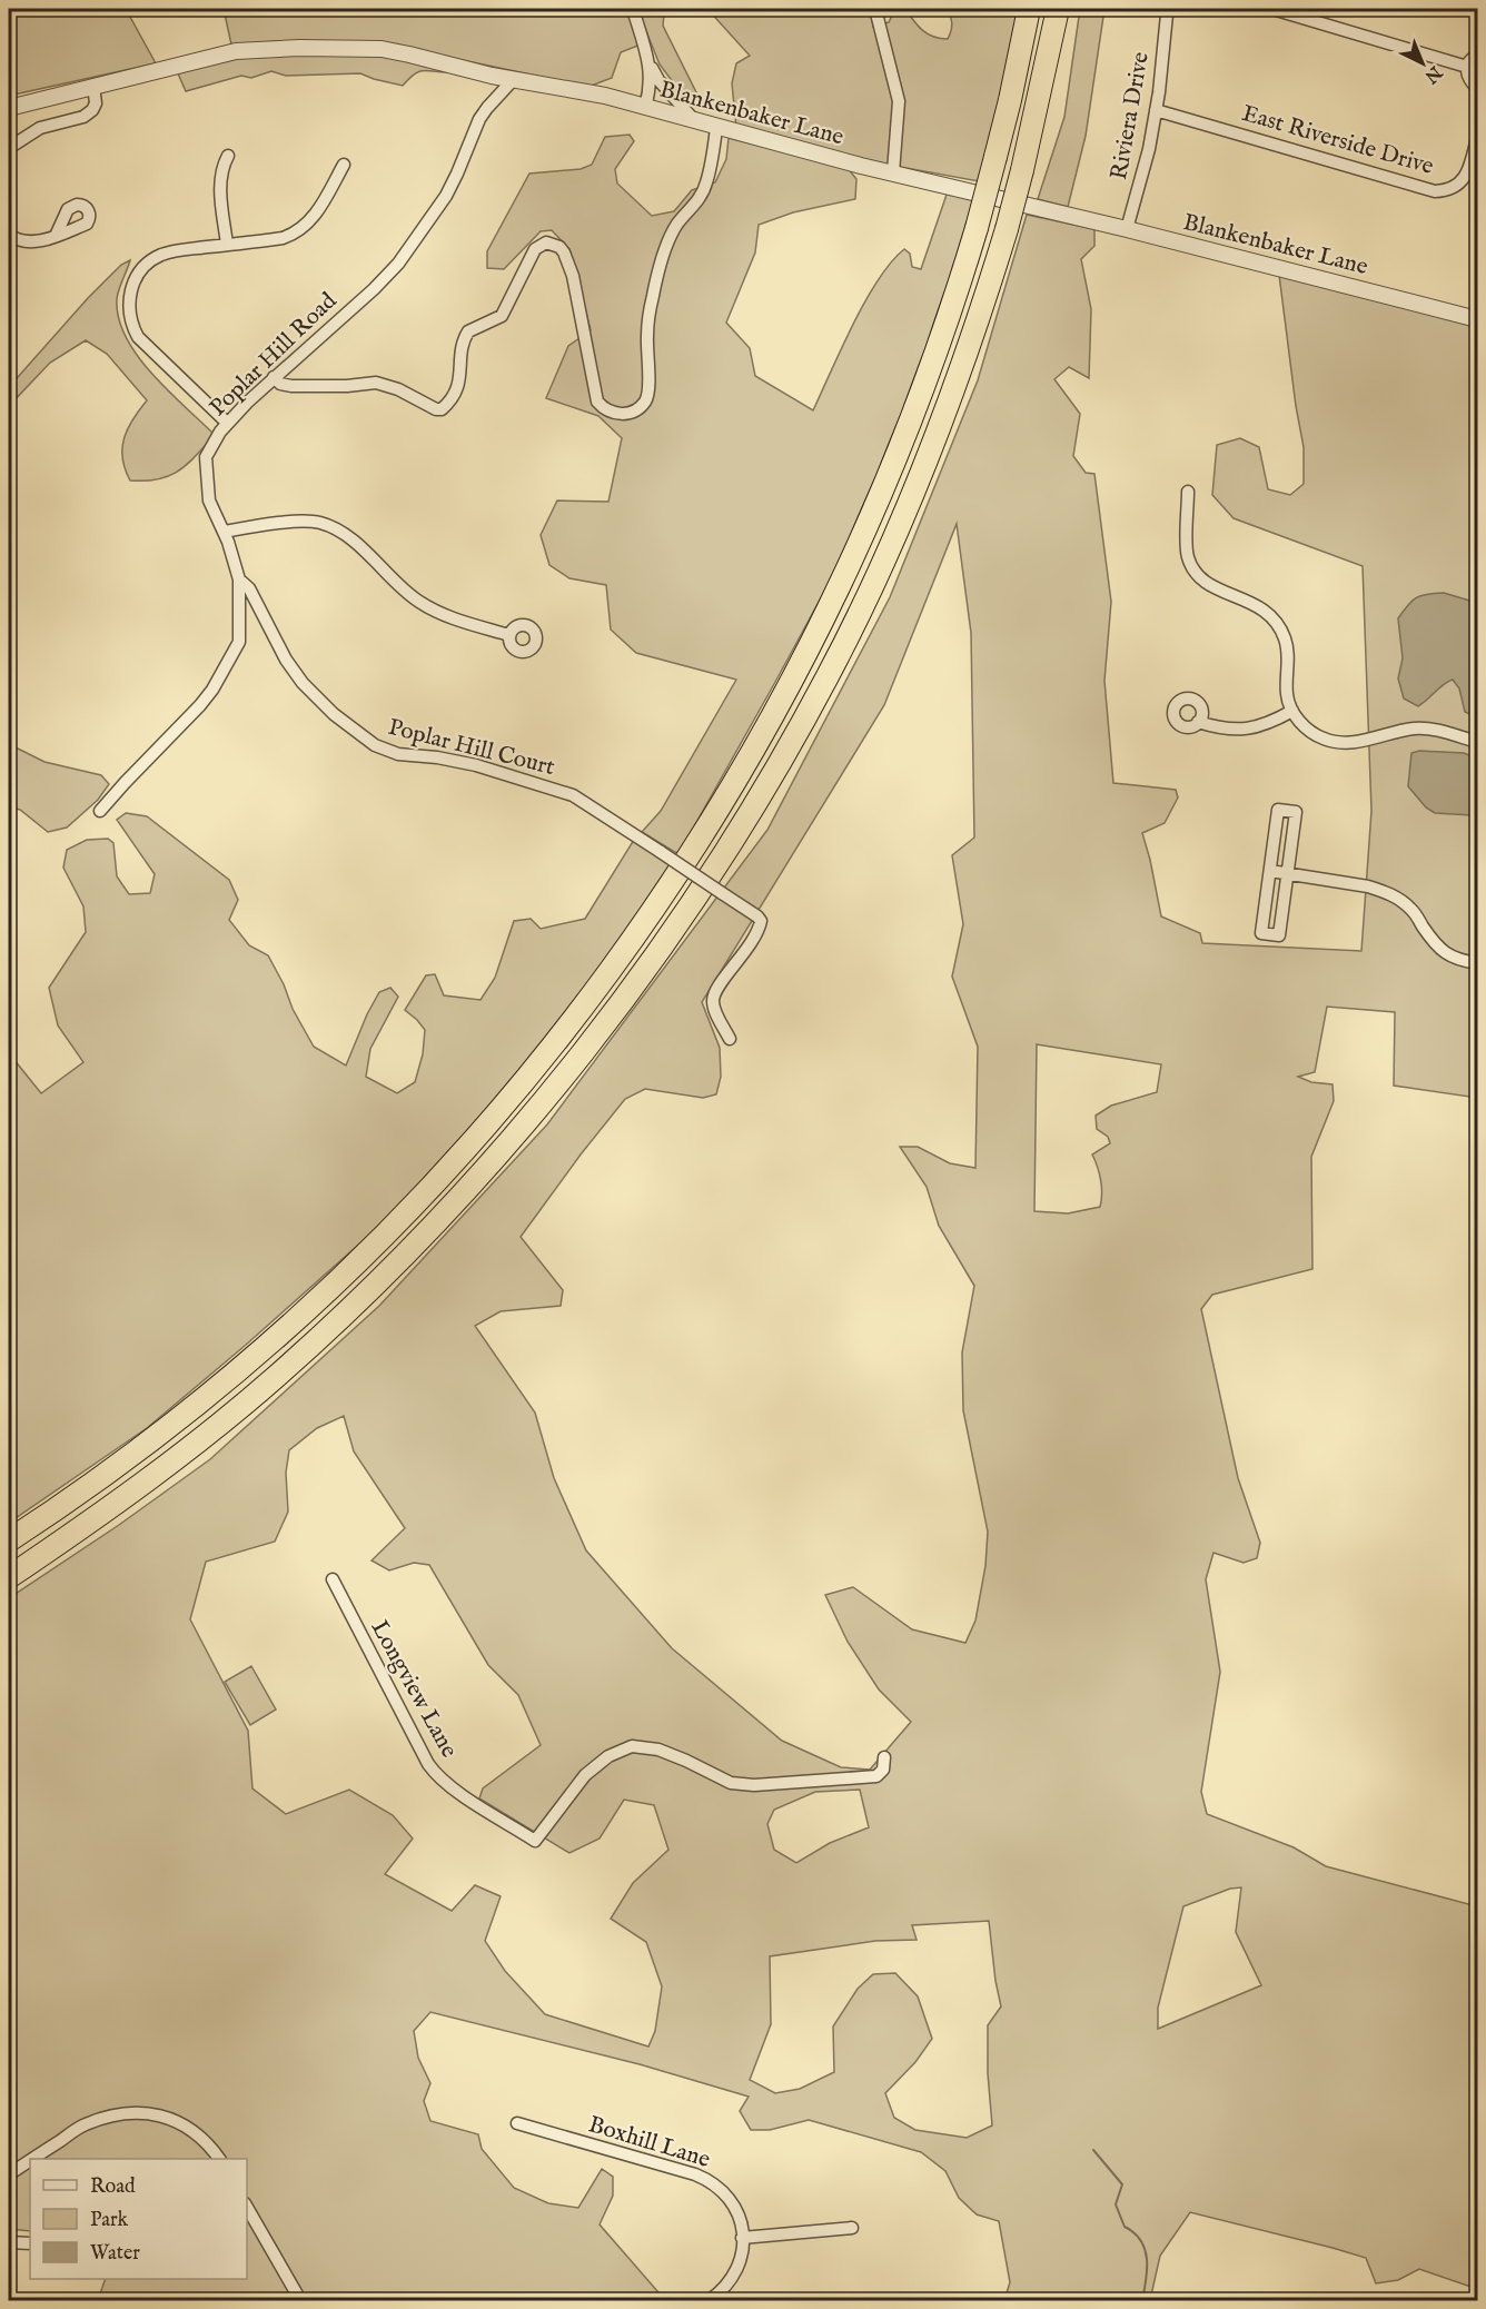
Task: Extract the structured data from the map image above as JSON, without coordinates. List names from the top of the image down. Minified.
{"streets":{"street":["Blankenbaker Lane","Riviera Drive","East Riverside Drive","Poplar Hill Road","Poplar Hill Court","Longview Lane","Boxhill Lane"]},"crossings":[["Blankenbaker Lane","Riviera Drive"],["Blankenbaker Lane","Poplar Hill Road"],["Riviera Drive","East Riverside Drive"],["Poplar Hill Road","Poplar Hill Court"]],"legend":["Road","Park","Water"],"north":"bottom right"}
